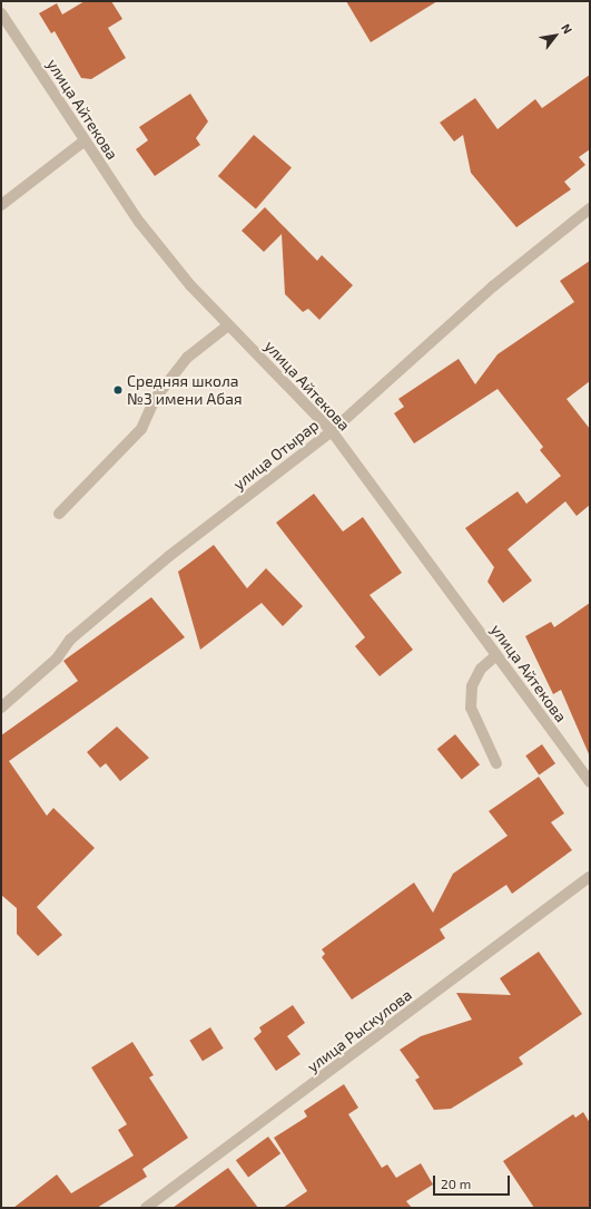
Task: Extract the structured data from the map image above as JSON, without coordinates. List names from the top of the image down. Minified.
{"streets":{"street":["улица Айтекова","улица Отырар","улица Рыскулова"]},"crossings":[["улица Айтекова","улица Отырар"]],"places":["Средняя школа №3 имени Абая"],"scale_bar":"20 m","north":"top right"}
